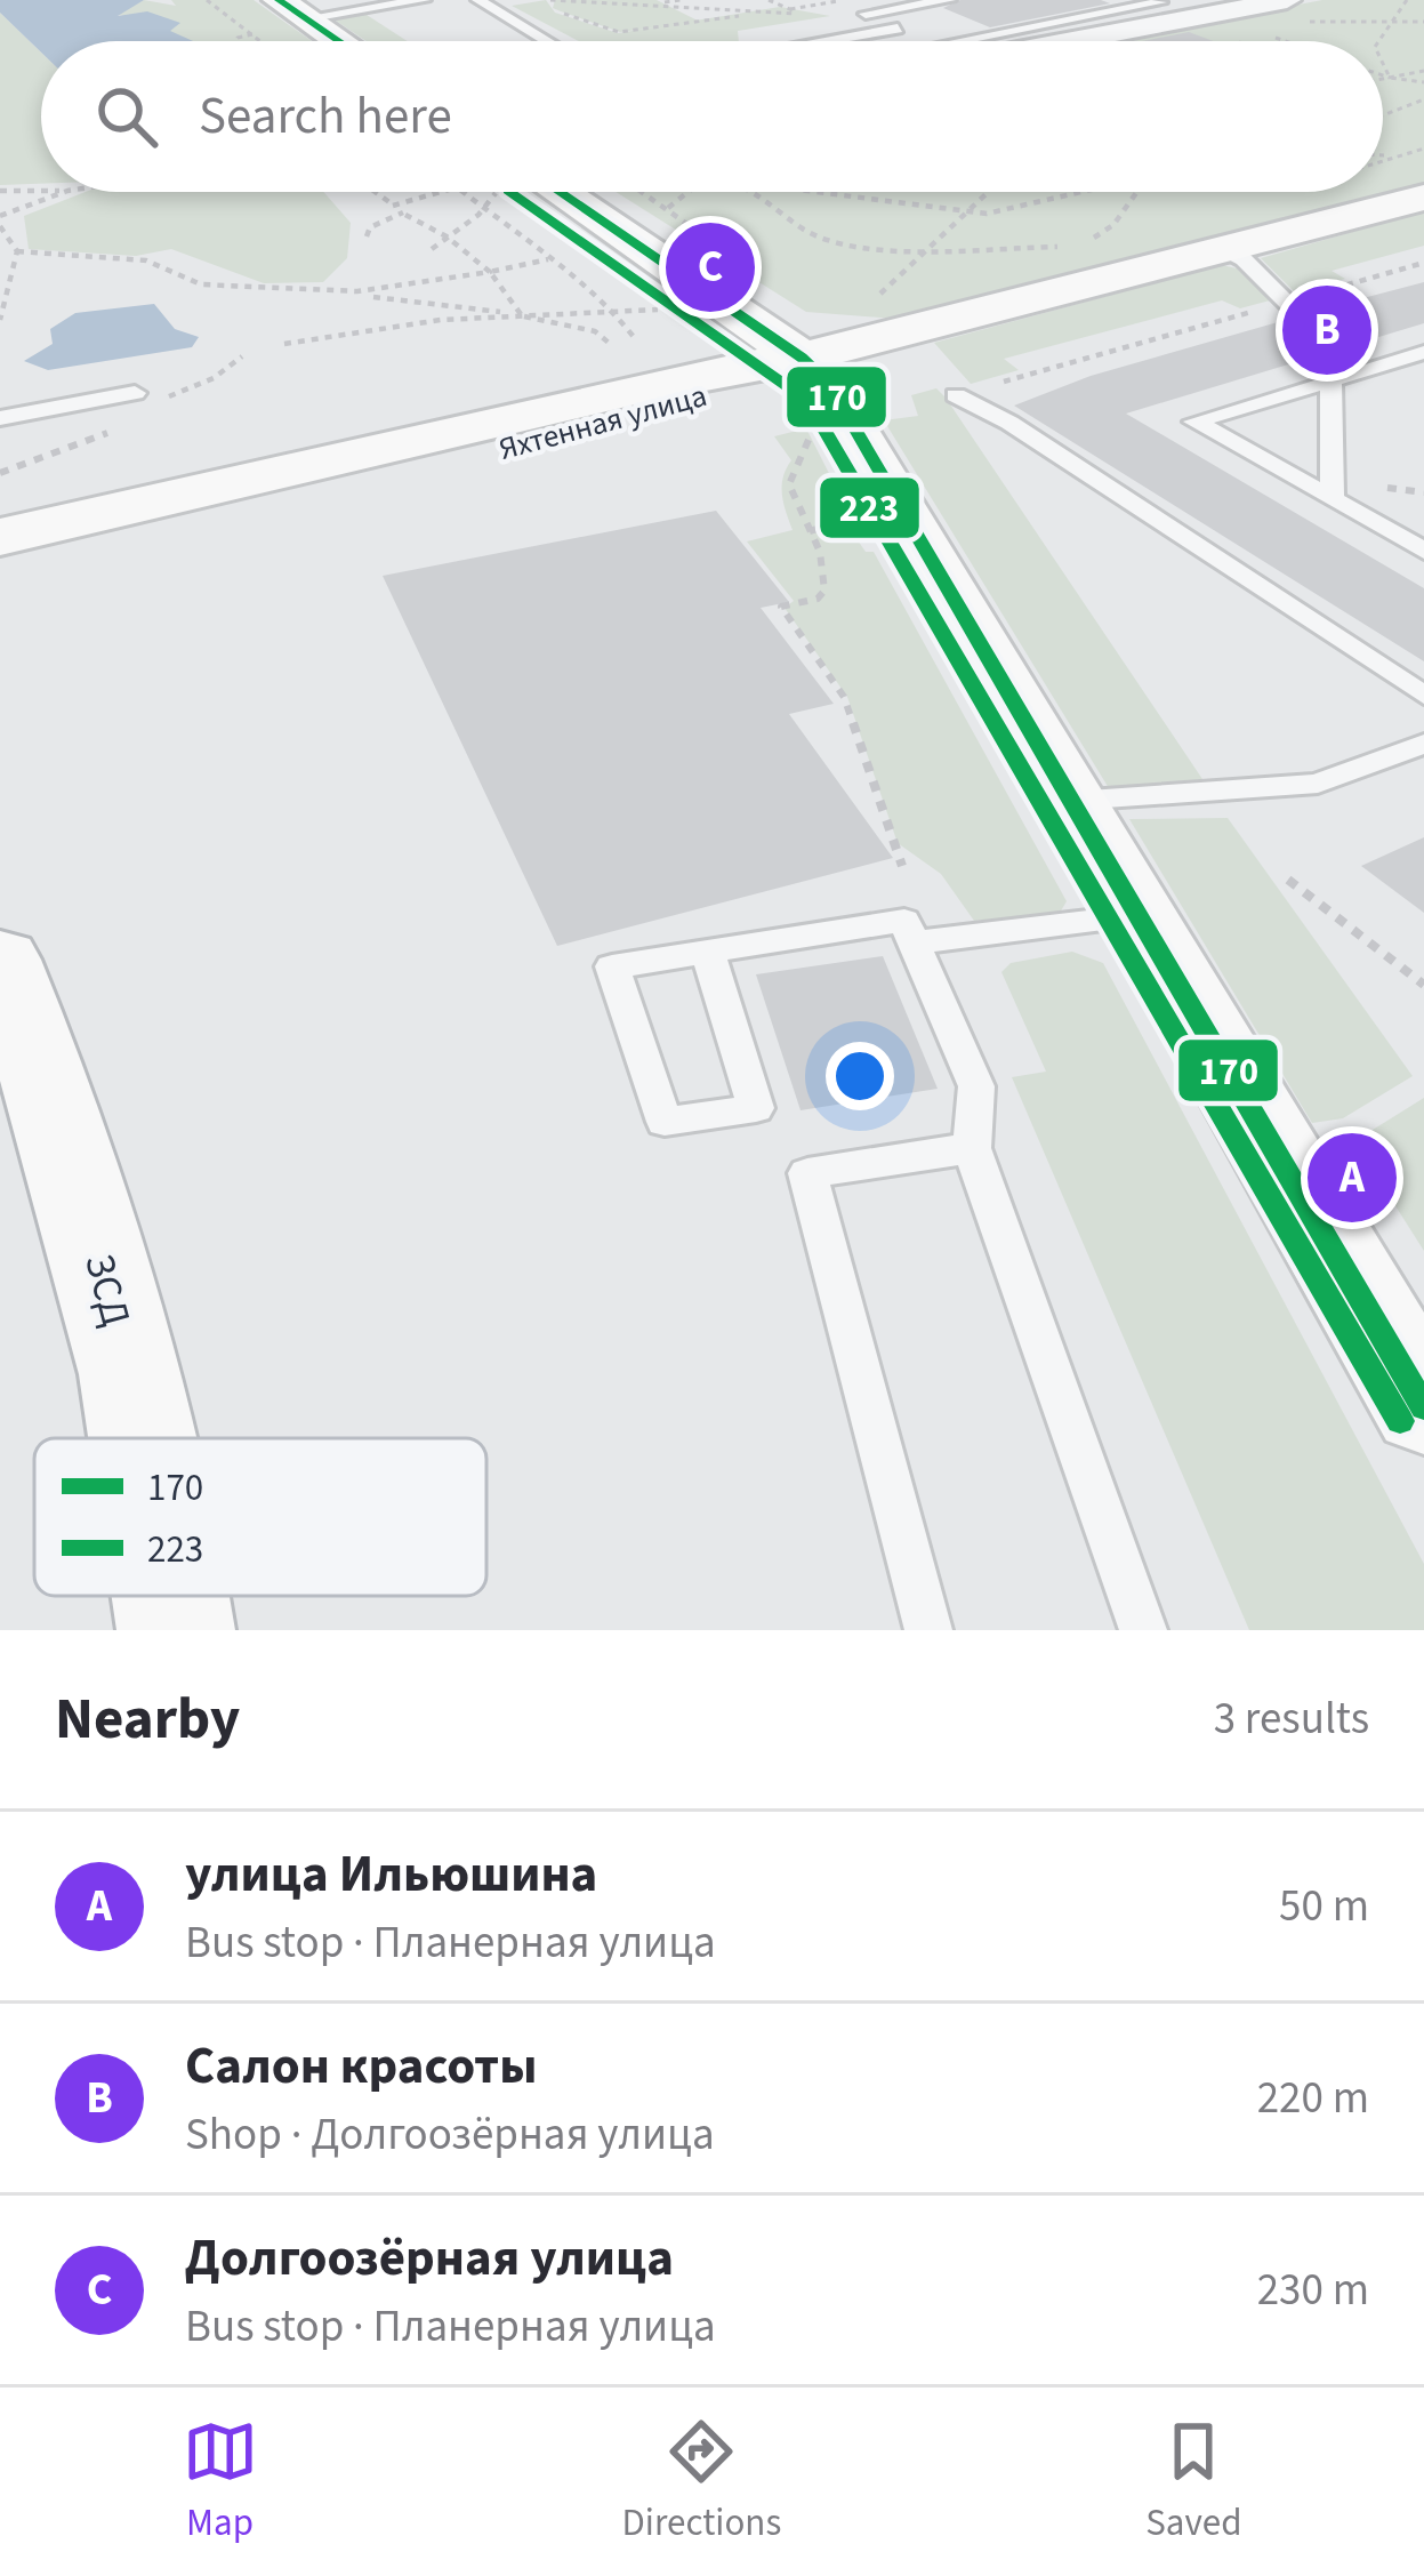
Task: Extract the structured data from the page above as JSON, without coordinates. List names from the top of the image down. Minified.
{"streets":{"main road":["Яхтенная улица","ЗСД"]},"lines":["transit line 170","transit line 223"],"legend":["170","223"],"page":{"search":"Search here","pins":["C","B","A"],"heading":["Nearby","3 results"],"list":[{"mark":"A","name":"улица Ильюшина","note":"Bus stop · Планерная улица","value":"50 m"},{"mark":"B","name":"Салон красоты","note":"Shop · Долгоозёрная улица","value":"220 m"},{"mark":"C","name":"Долгоозёрная улица","note":"Bus stop · Планерная улица","value":"230 m"}],"nav":["Map","Directions","Saved"]}}
